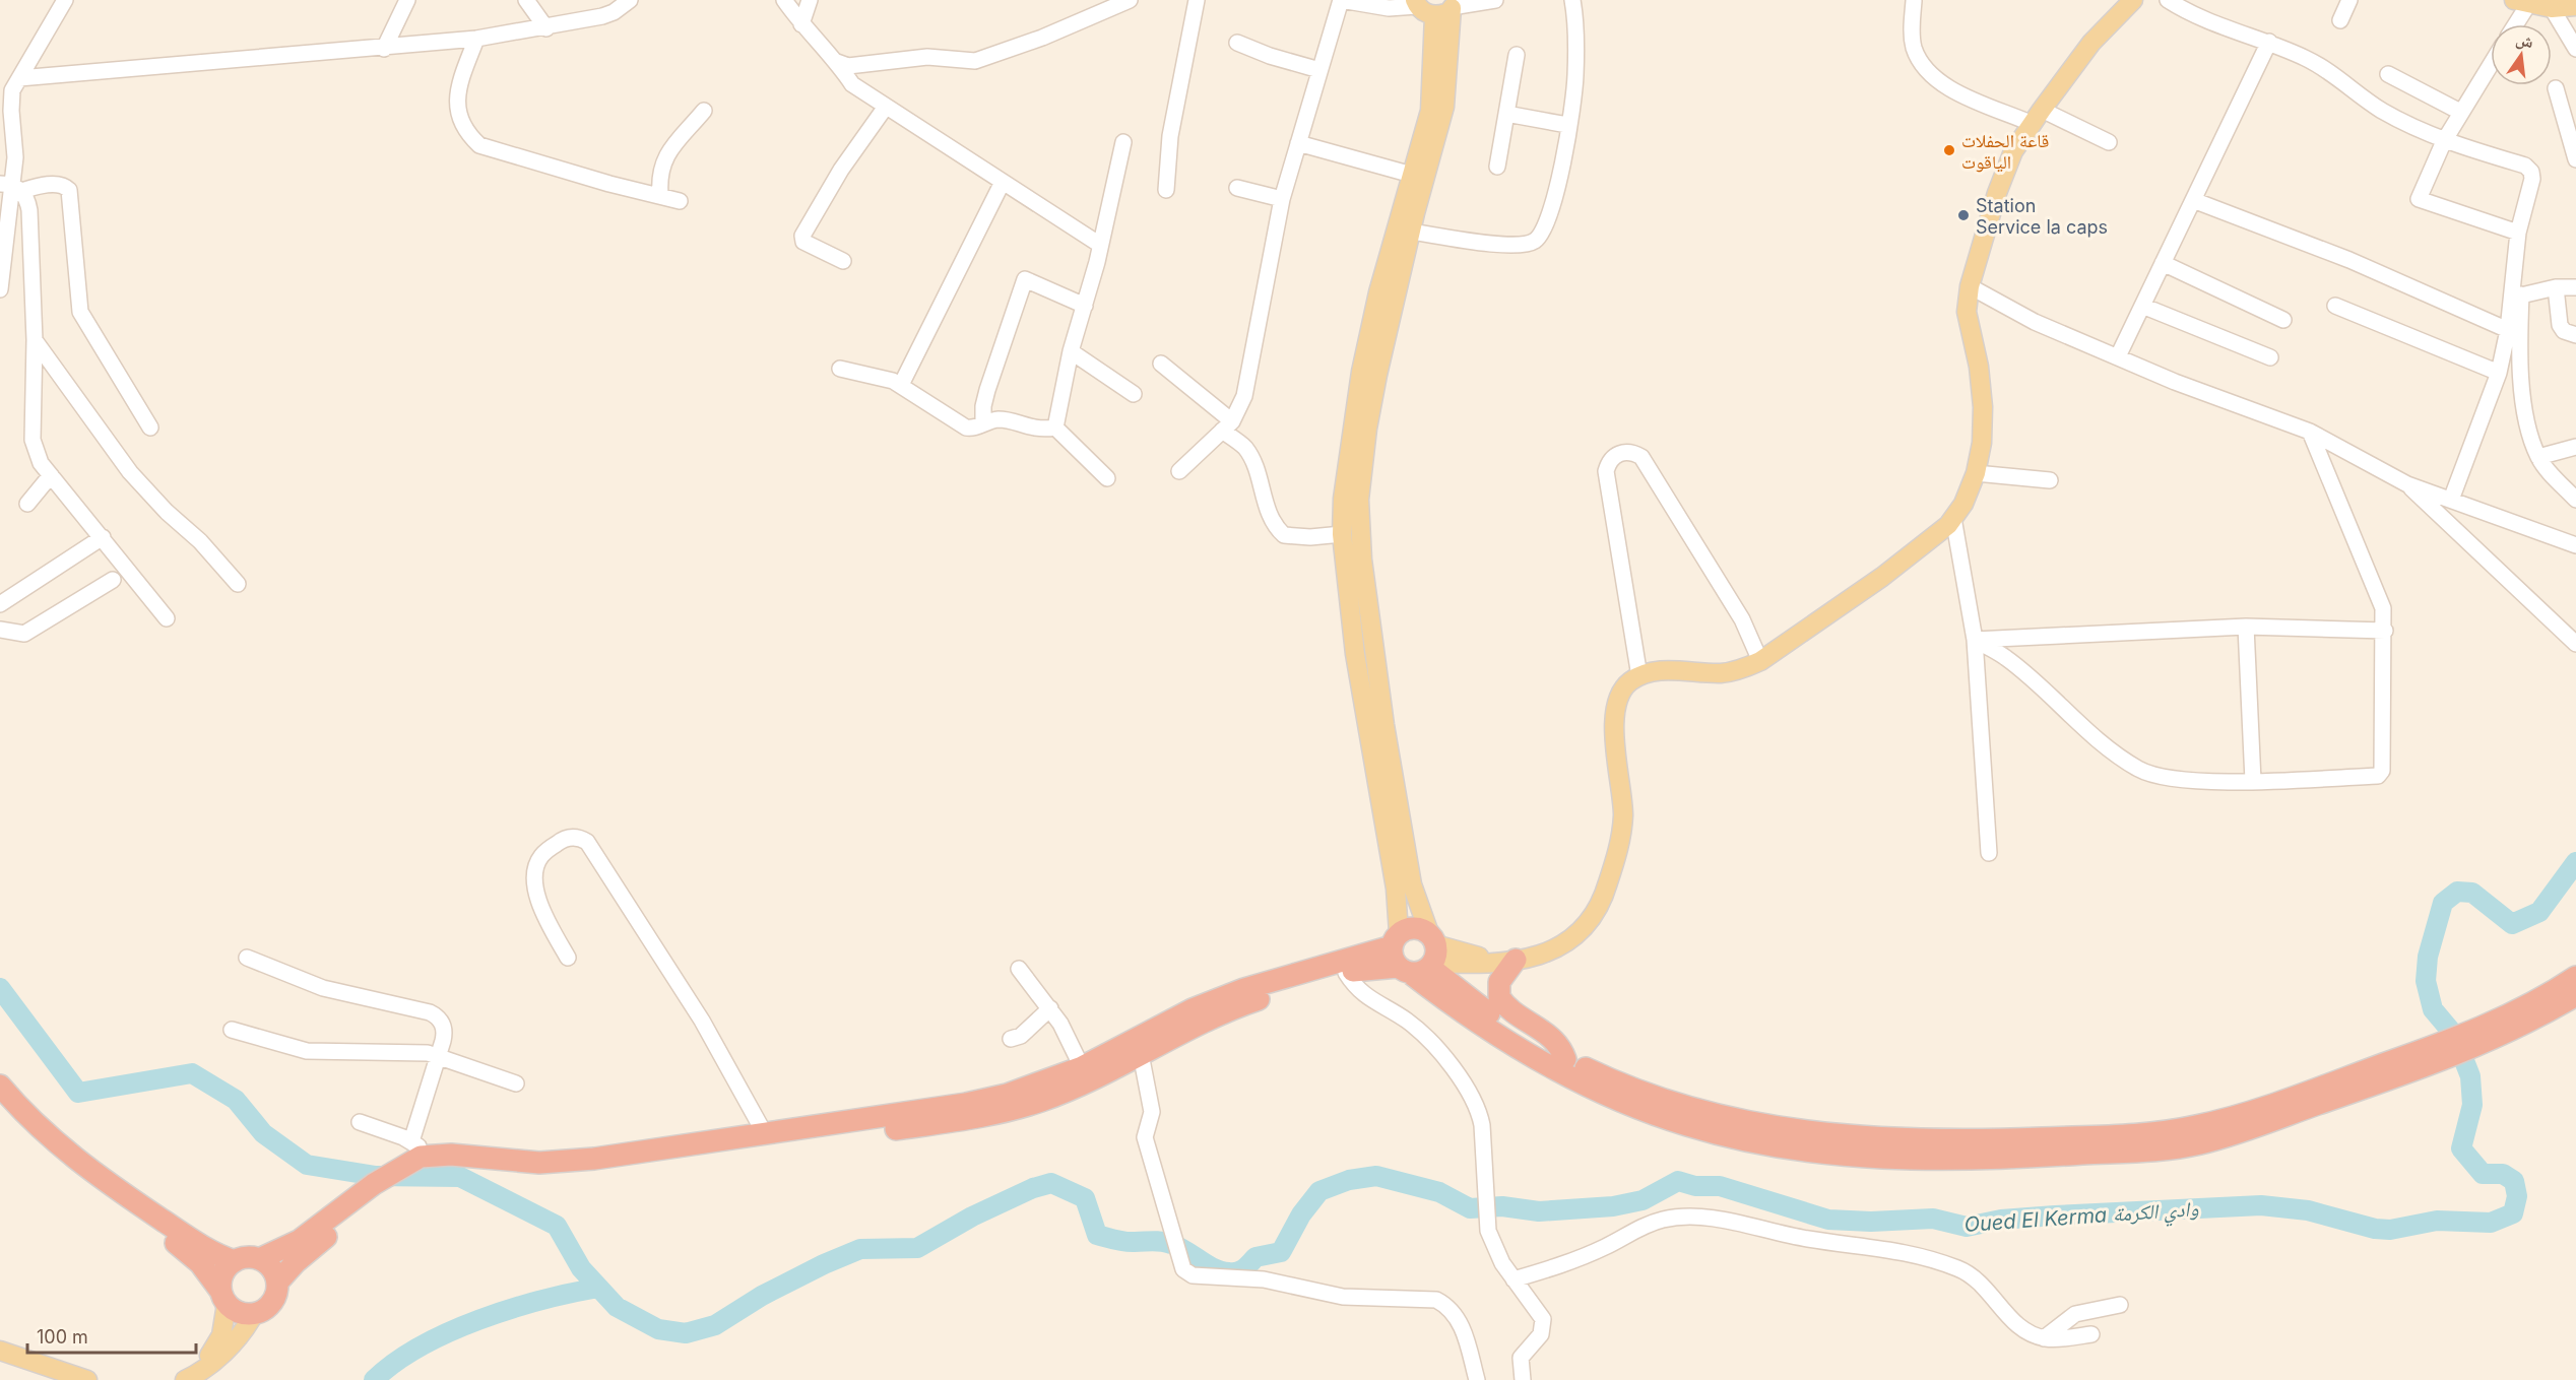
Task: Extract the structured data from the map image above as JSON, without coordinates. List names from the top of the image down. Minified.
{"water":["Oued El Kerma وادي الكرمة"],"places":["قاعة الحفلات الياقوت","Station Service la caps"],"scale_bar":"100 m","north":"top"}
